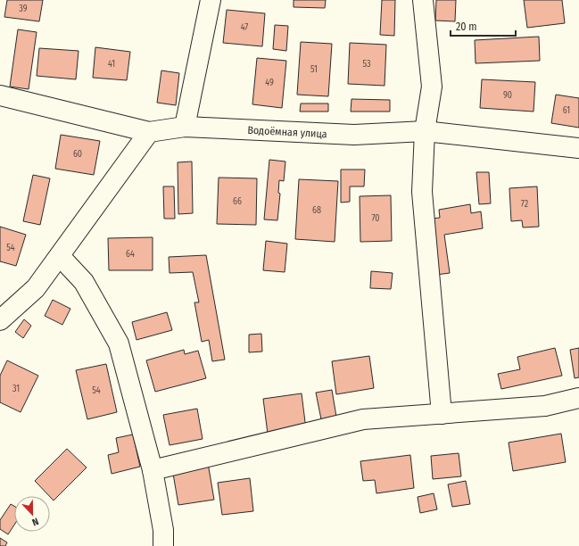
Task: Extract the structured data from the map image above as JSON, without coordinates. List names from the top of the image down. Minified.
{"streets":{"street":["Водоёмная улица"]},"house_numbers":["39","47","41","53","51","49","90","61","60","66","72","68","70","54","64","31","54"],"scale_bar":"20 m","north":"bottom"}
